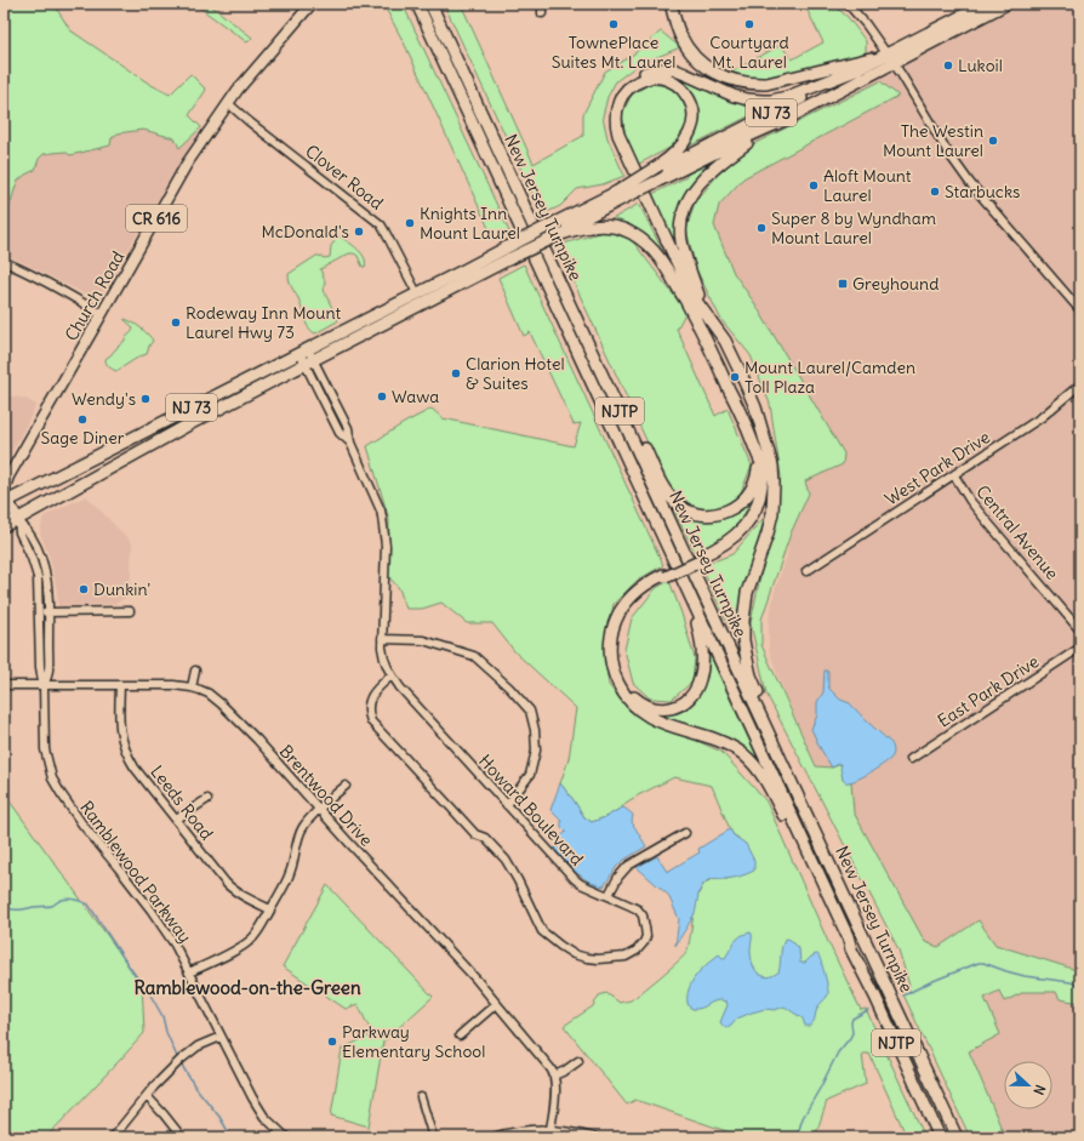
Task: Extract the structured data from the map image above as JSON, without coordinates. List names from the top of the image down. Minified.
{"streets":{"highway":["NJ 73","New Jersey Turnpike","NJTP"],"main road":["CR 616","Church Road"],"street":["Clover Road","West Park Drive","Central Avenue","East Park Drive","Brentwood Drive","Leeds Road","Howard Boulevard","Ramblewood Parkway"]},"crossings":[["NJ 73","Clover Road"],["NJ 73","Church Road"],["NJ 73","Howard Boulevard"],["NJ 73","Ramblewood Parkway"],["Clover Road","Church Road"],["West Park Drive","Central Avenue"],["Brentwood Drive","Leeds Road"],["Brentwood Drive","Ramblewood Parkway"]],"districts":["Ramblewood-on-the-Green"],"places":{"other":["TownePlace Suites Mt. Laurel","Courtyard Mt. Laurel","Lukoil","The Westin Mount Laurel","Aloft Mount Laurel","Starbucks","Knights Inn Mount Laurel","Super 8 by Wyndham Mount Laurel","McDonald's","Rodeway Inn Mount Laurel Hwy 73","Clarion Hotel & Suites","Mount Laurel/Camden Toll Plaza","Wawa","Wendy's","Sage Diner","Dunkin'","Parkway Elementary School"],"transit":["Greyhound"]},"north":"right"}
